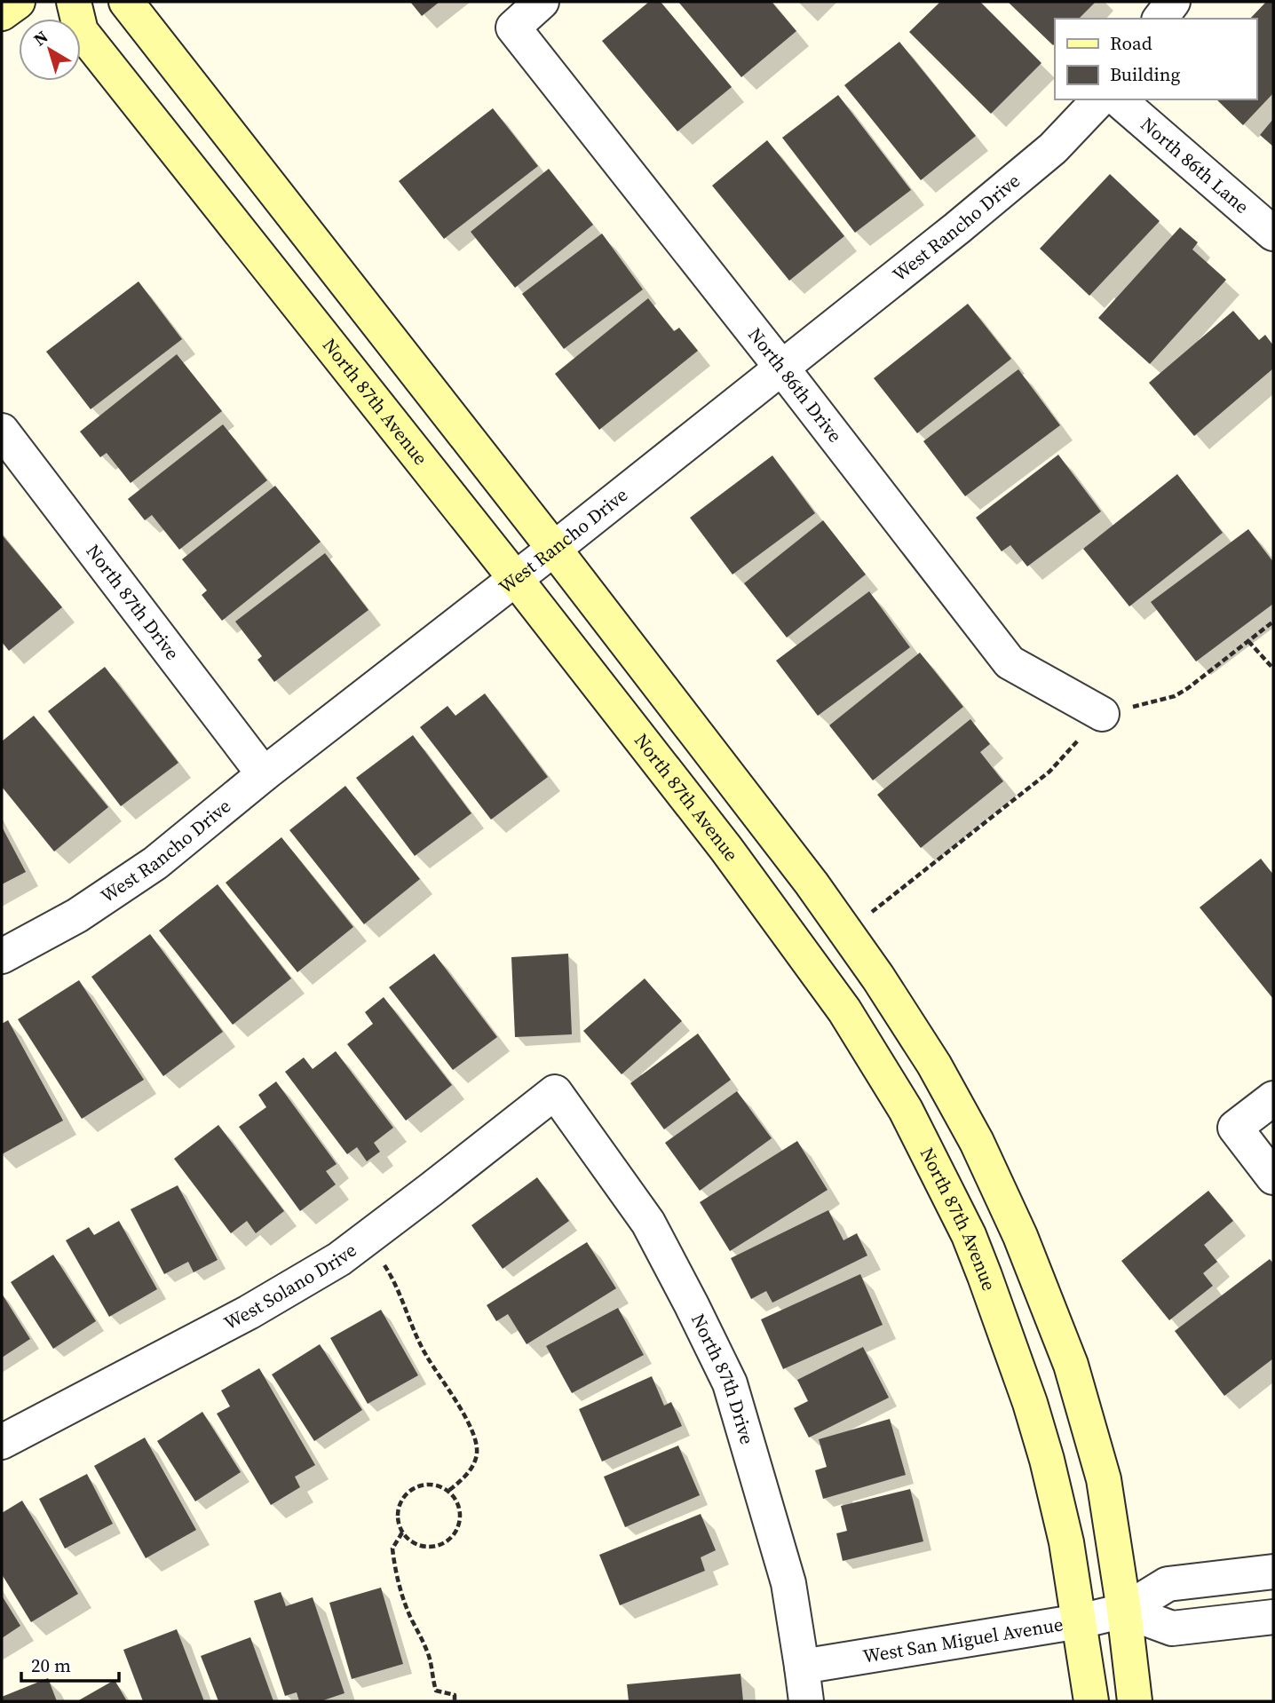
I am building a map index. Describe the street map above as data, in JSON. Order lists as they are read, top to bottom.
{
  "streets": {
    "street": [
      "North 86th Lane",
      "West Rancho Drive",
      "North 86th Drive",
      "North 87th Avenue",
      "North 87th Drive",
      "West Solano Drive",
      "West San Miguel Avenue"
    ]
  },
  "crossings": [
    ["West Rancho Drive", "North 86th Drive"],
    ["West Rancho Drive", "North 87th Avenue"],
    ["West Rancho Drive", "North 87th Drive"],
    ["North 87th Avenue", "West San Miguel Avenue"],
    ["North 87th Drive", "West Solano Drive"],
    ["North 87th Drive", "West San Miguel Avenue"]
  ],
  "legend": ["Road", "Building"],
  "scale_bar": "20 m",
  "north": "top left"
}
